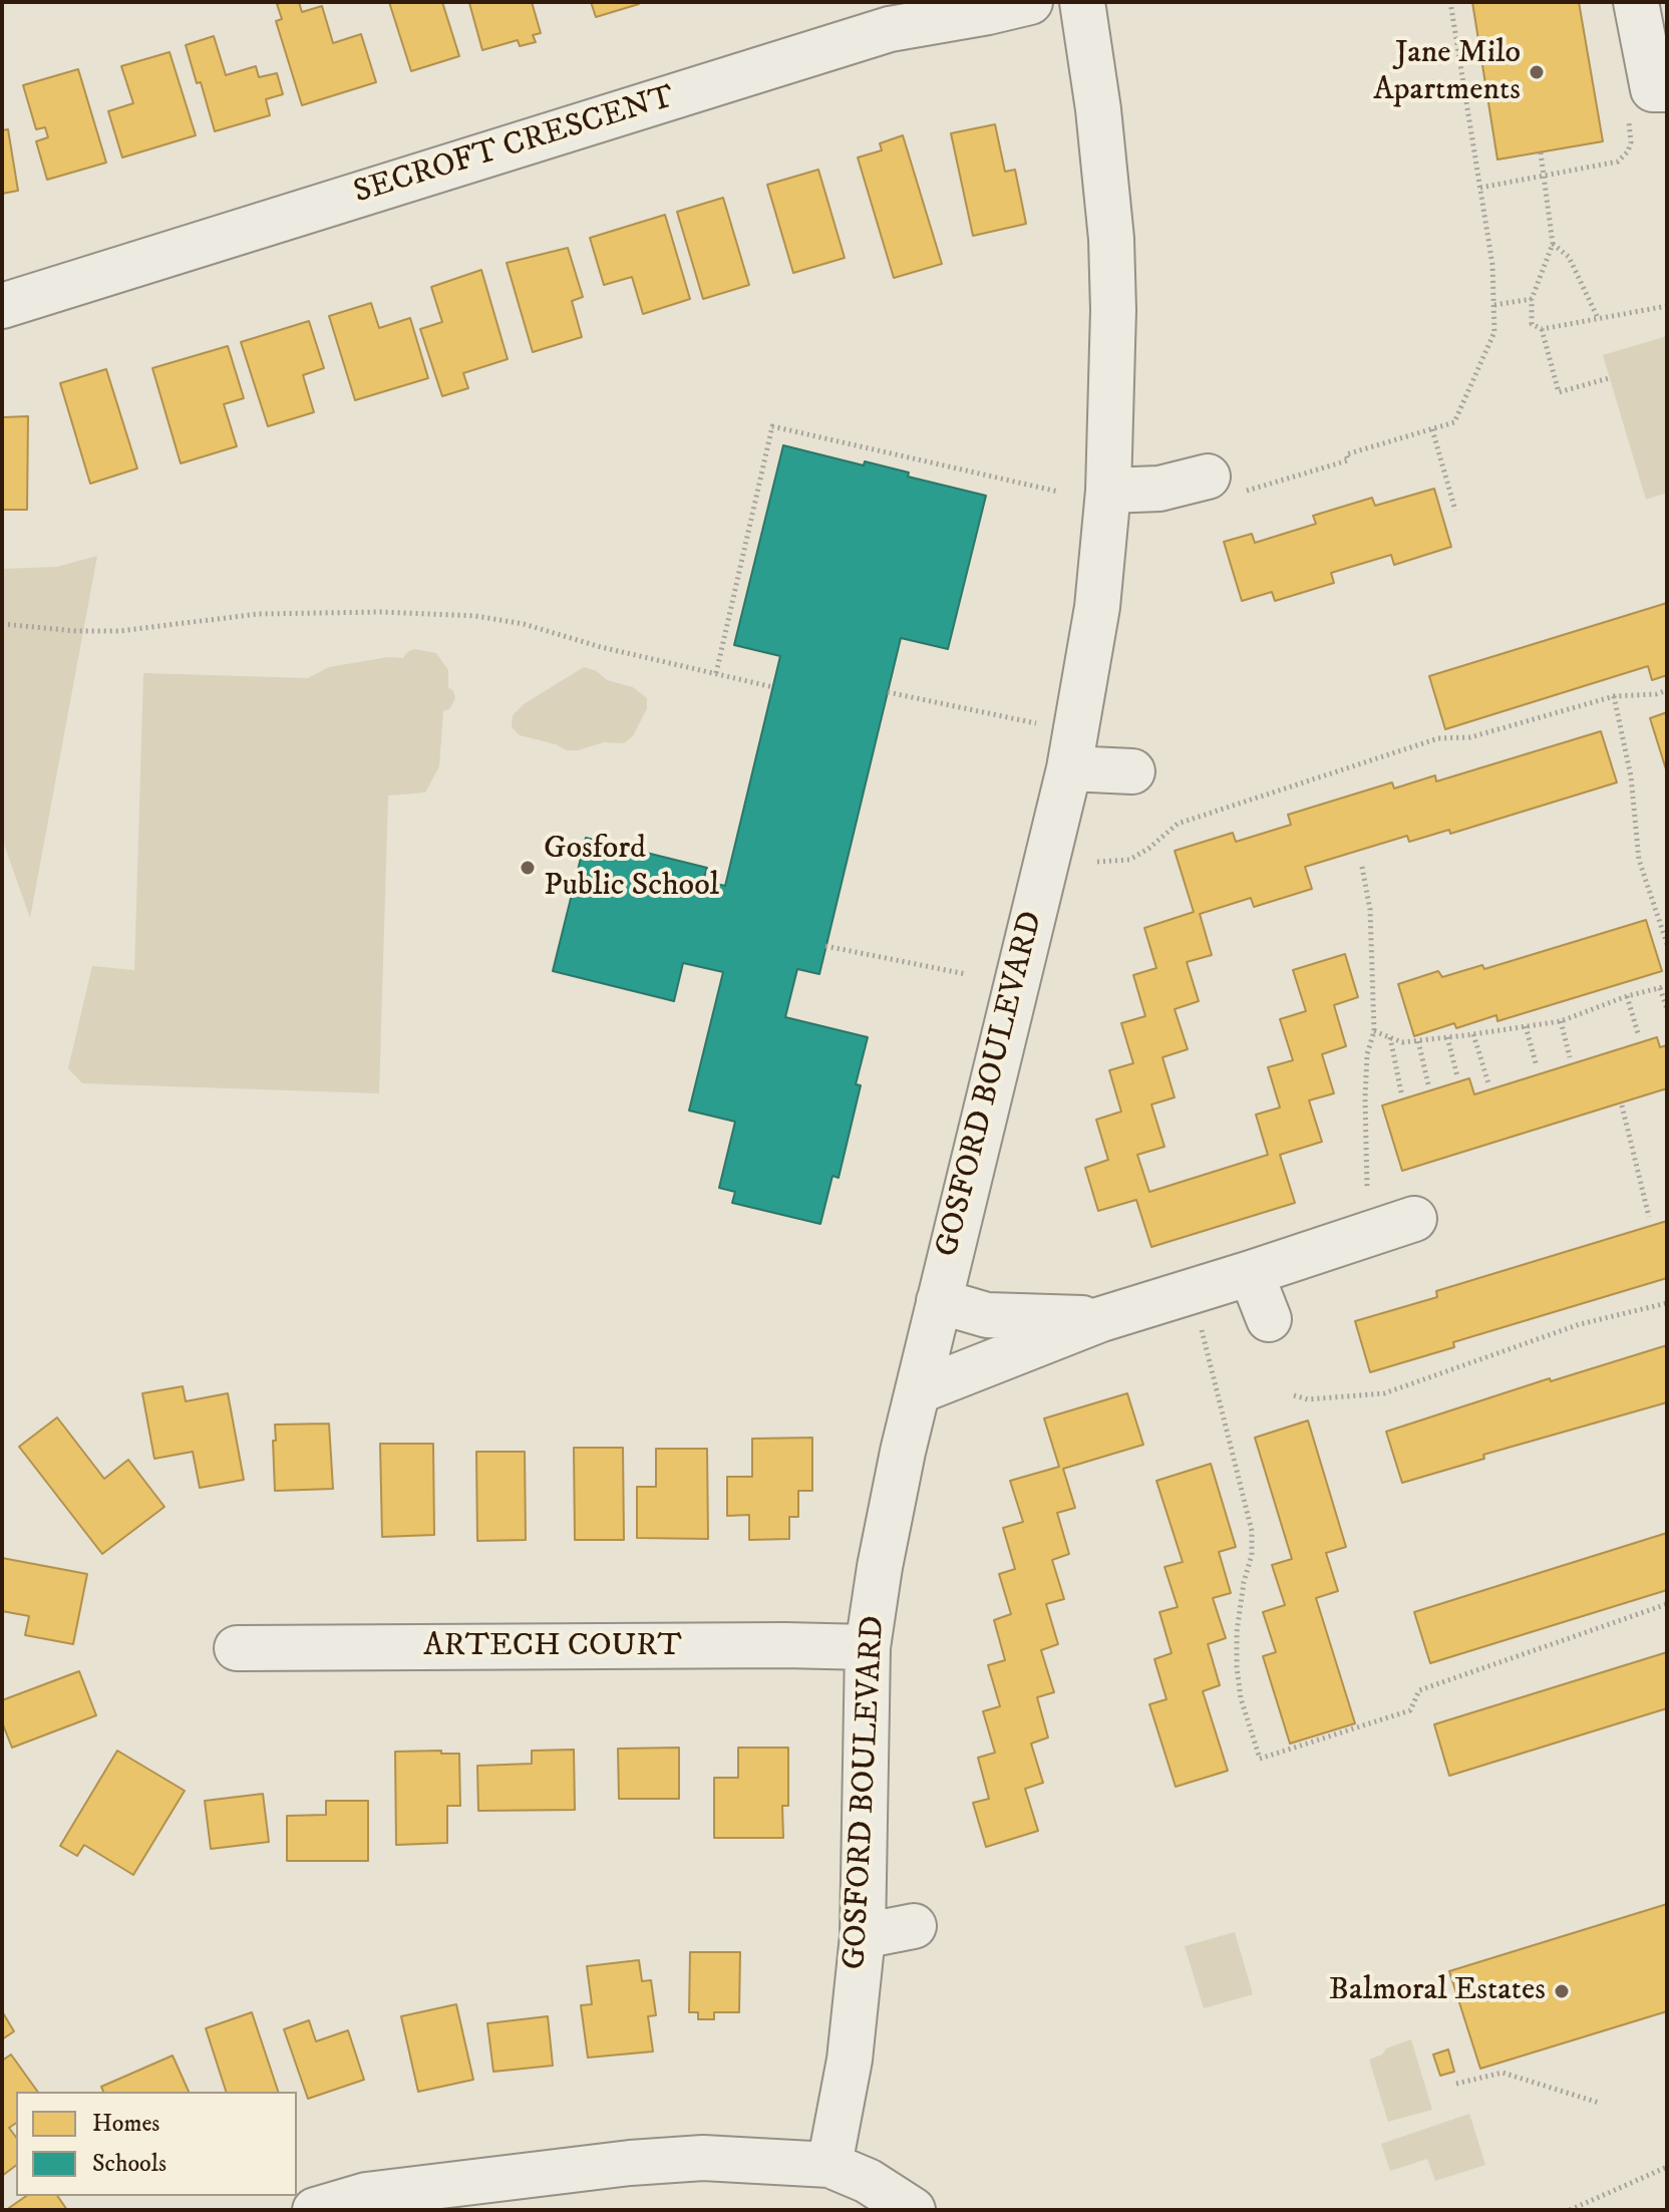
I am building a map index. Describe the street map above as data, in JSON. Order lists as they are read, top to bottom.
{
  "streets": {
    "street": ["SECROFT CRESCENT", "GOSFORD BOULEVARD", "ARTECH COURT"]
  },
  "crossings": [
    ["GOSFORD BOULEVARD", "ARTECH COURT"]
  ],
  "places": ["Jane Milo Apartments", "Gosford Public School", "Balmoral Estates"],
  "legend": ["Homes", "Schools"]
}
